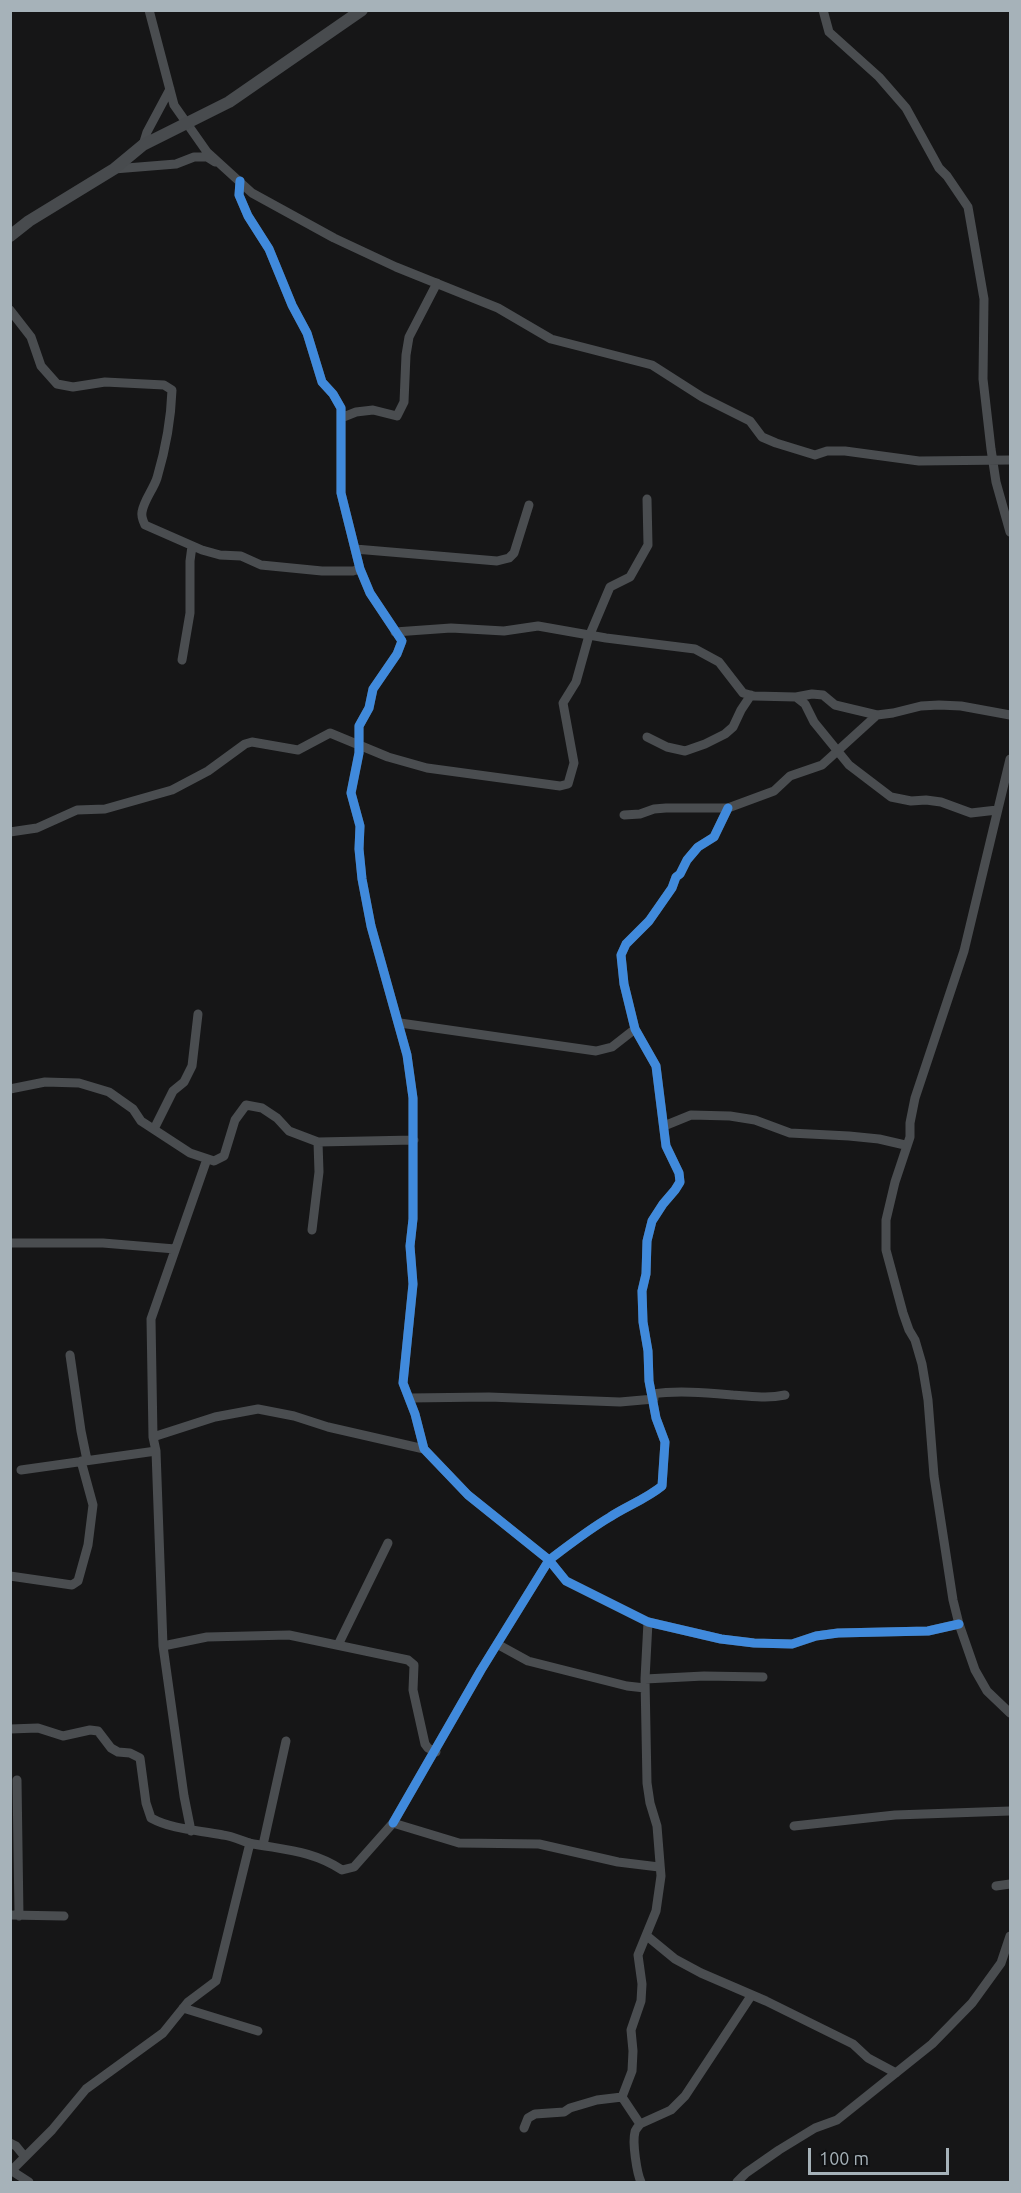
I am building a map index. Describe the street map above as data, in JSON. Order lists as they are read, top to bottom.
{
  "scale_bar": "100 m"
}
